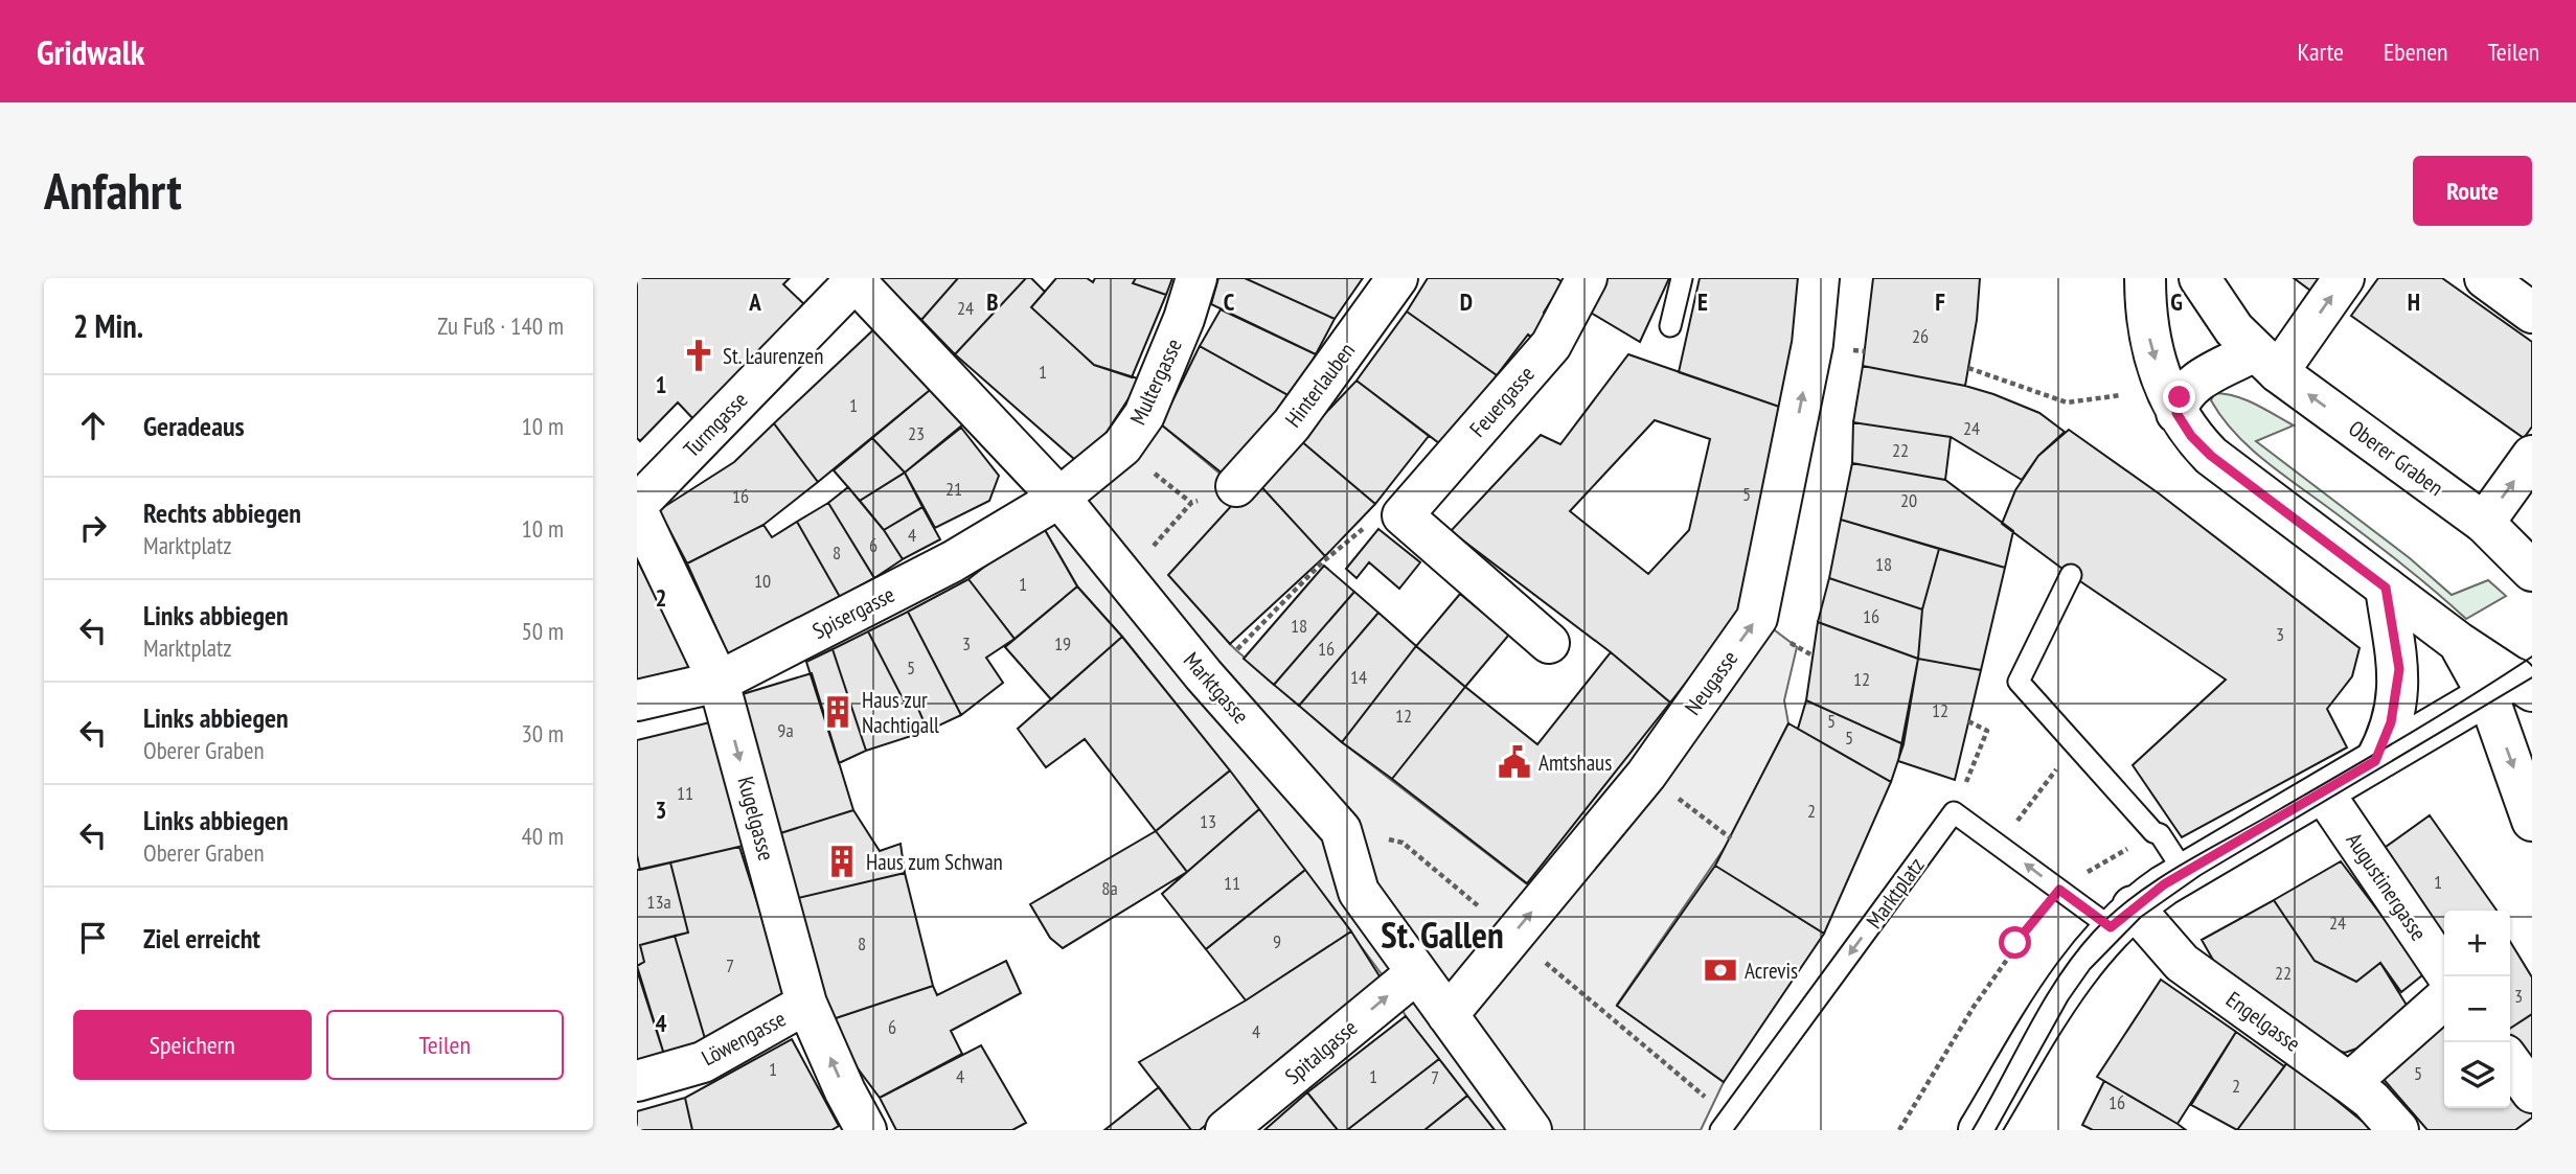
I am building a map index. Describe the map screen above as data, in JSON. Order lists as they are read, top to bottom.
{
  "streets": {
    "street": [
      "Multergasse",
      "Hinterlauben",
      "Feuergasse",
      "Turmgasse",
      "Oberer Graben",
      "Spisergasse",
      "Neugasse",
      "Marktgasse",
      "Kugelgasse",
      "Augustinergasse",
      "Engelgasse",
      "Löwengasse",
      "Spitalgasse"
    ],
    "lane": ["Marktplatz"]
  },
  "crossings": [
    ["Multergasse", "Spisergasse"],
    ["Multergasse", "Marktgasse"],
    ["Turmgasse", "Marktgasse"],
    ["Spisergasse", "Marktgasse"],
    ["Spisergasse", "Kugelgasse"],
    ["Neugasse", "Marktgasse"],
    ["Marktgasse", "Spitalgasse"],
    ["Kugelgasse", "Löwengasse"]
  ],
  "one_way": ["Neugasse", "Marktplatz", "Spitalgasse"],
  "districts": ["St. Gallen"],
  "places": {
    "church": ["St. Laurenzen"],
    "building": ["Haus zur Nachtigall", "Haus zum Schwan"],
    "public building": ["Amtshaus"],
    "bank": ["Acrevis"]
  },
  "house_numbers": [
    "24",
    "26",
    "1",
    "1",
    "24",
    "23",
    "22",
    "21",
    "5",
    "16",
    "20",
    "4",
    "6",
    "8",
    "18",
    "10",
    "1",
    "16",
    "18",
    "3",
    "3",
    "19",
    "16",
    "5",
    "14",
    "12",
    "12",
    "12",
    "5",
    "9a",
    "5",
    "11",
    "2",
    "13",
    "1",
    "11",
    "8a",
    "13a",
    "24",
    "9",
    "8",
    "7",
    "22",
    "3",
    "6",
    "4",
    "1",
    "5",
    "4",
    "1",
    "7",
    "2",
    "16"
  ],
  "page": {
    "header": "Gridwalk",
    "nav": ["Karte", "Ebenen", "Teilen"],
    "buttons": [
      "Route",
      ["Speichern", "Teilen"]
    ],
    "title": "Anfahrt",
    "heading": ["2 Min.", "Zu Fuß · 140 m"],
    "list": [
      ["Geradeaus", "10 m"],
      ["Rechts abbiegen", "Marktplatz", "10 m"],
      ["Links abbiegen", "Marktplatz", "50 m"],
      ["Links abbiegen", "Oberer Graben", "30 m"],
      ["Links abbiegen", "Oberer Graben", "40 m"],
      "Ziel erreicht"
    ],
    "map_buttons": ["+", "−"]
  },
  "grid": {
    "columns": [
      "A",
      "B",
      "C",
      "D",
      "E",
      "F",
      "G",
      "H"
    ],
    "rows": [
      "1",
      "2",
      "3",
      "4"
    ]
  }
}
